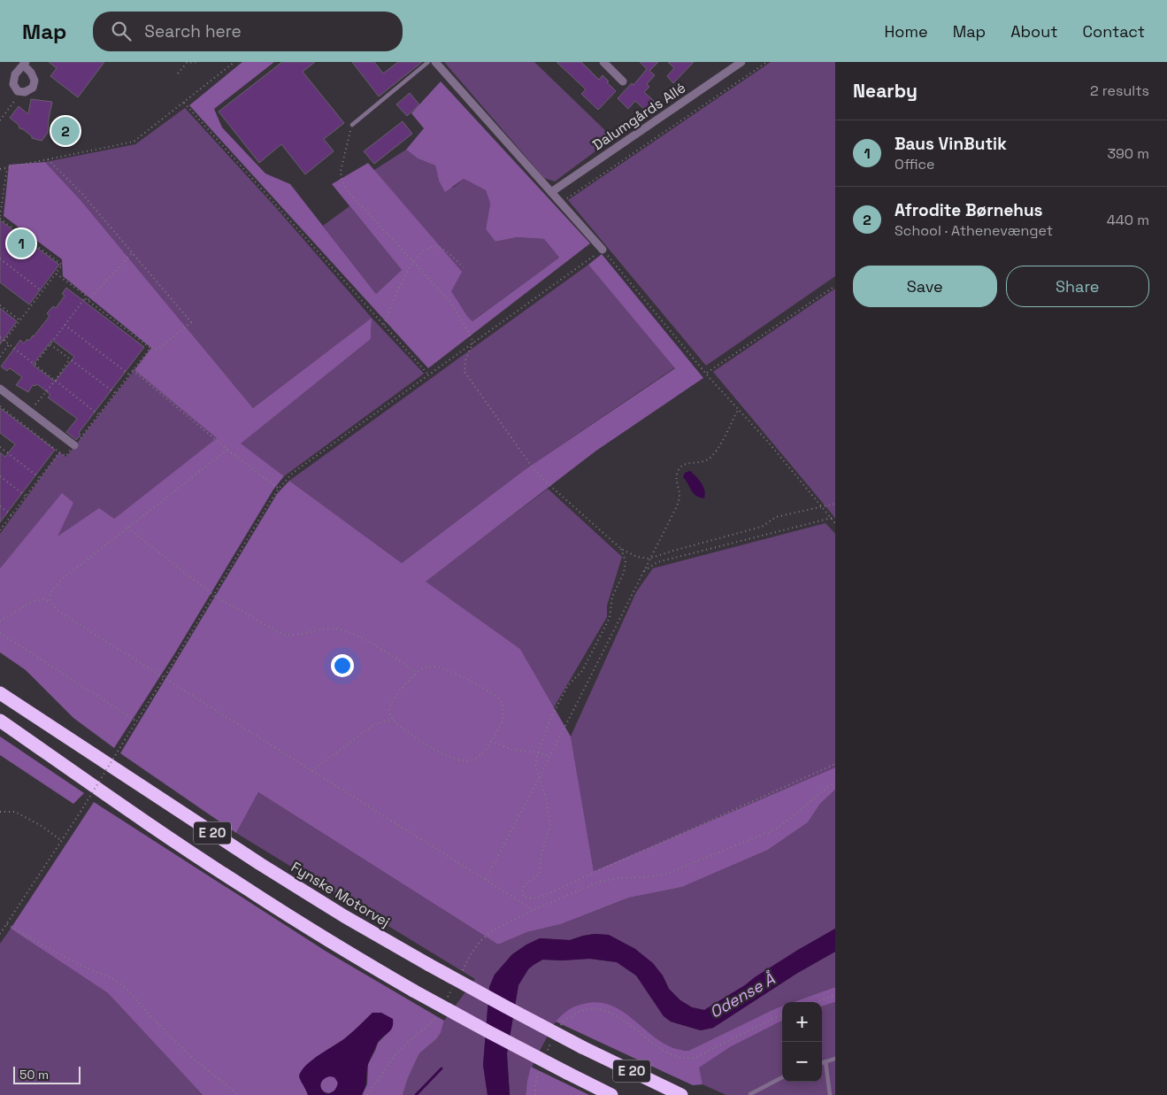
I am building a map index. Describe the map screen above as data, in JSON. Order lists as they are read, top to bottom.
{
  "streets": {
    "highway": ["E 20", "Fynske Motorvej"],
    "street": ["Dalumgårds Allé"]
  },
  "water": ["Odense Å"],
  "scale_bar": "50 m",
  "page": {
    "header": "Map",
    "search": "Search here",
    "nav": [
      "Home",
      "Map",
      "About",
      "Contact"
    ],
    "heading": ["Nearby", "2 results"],
    "pins": ["2", "1"],
    "list": [
      {
        "mark": "1",
        "name": "Baus VinButik",
        "note": "Office",
        "value": "390 m"
      },
      {
        "mark": "2",
        "name": "Afrodite Børnehus",
        "note": "School · Athenevænget",
        "value": "440 m"
      }
    ],
    "buttons": ["Save", "Share"],
    "map_buttons": ["+", "−"],
    "scale": "50 m"
  }
}
